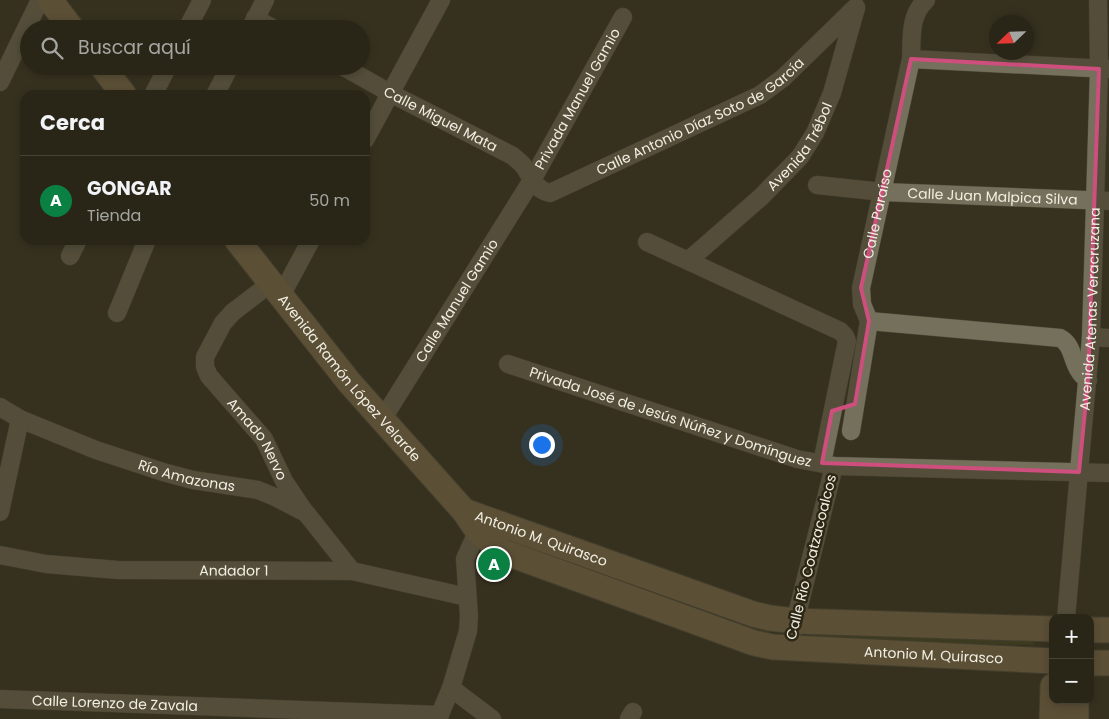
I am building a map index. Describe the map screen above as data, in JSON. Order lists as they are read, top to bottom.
{
  "streets": {
    "main road": ["Avenida Ramón López Velarde", "Antonio M. Quirasco"],
    "street": [
      "Privada Manuel Gamio",
      "Calle Antonio Díaz Soto de García",
      "Calle Miguel Mata",
      "Avenida Trébol",
      "Calle Juan Malpica Silva",
      "Calle Paraíso",
      "Calle Manuel Gamio",
      "Avenida Atenas Veracruzana",
      "Privada José de Jesús Núñez y Domínguez",
      "Amado Nervo",
      "Río Amazonas",
      "Calle Río Coatzacoalcos",
      "Andador 1",
      "Calle Lorenzo de Zavala"
    ]
  },
  "crossings": [
    ["Privada Manuel Gamio", "Calle Antonio Díaz Soto de García"],
    ["Privada Manuel Gamio", "Calle Miguel Mata"],
    ["Privada Manuel Gamio", "Calle Manuel Gamio"],
    ["Calle Antonio Díaz Soto de García", "Calle Miguel Mata"],
    ["Calle Antonio Díaz Soto de García", "Avenida Trébol"],
    ["Calle Antonio Díaz Soto de García", "Calle Manuel Gamio"],
    ["Calle Miguel Mata", "Calle Manuel Gamio"],
    ["Avenida Trébol", "Calle Río Coatzacoalcos"],
    ["Calle Juan Malpica Silva", "Calle Paraíso"],
    ["Calle Juan Malpica Silva", "Avenida Atenas Veracruzana"],
    ["Calle Manuel Gamio", "Avenida Ramón López Velarde"],
    ["Avenida Atenas Veracruzana", "Privada José de Jesús Núñez y Domínguez"],
    ["Avenida Ramón López Velarde", "Amado Nervo"],
    ["Avenida Ramón López Velarde", "Antonio M. Quirasco"],
    ["Privada José de Jesús Núñez y Domínguez", "Calle Río Coatzacoalcos"],
    ["Amado Nervo", "Río Amazonas"],
    ["Río Amazonas", "Andador 1"],
    ["Antonio M. Quirasco", "Calle Río Coatzacoalcos"]
  ],
  "north": "bottom left",
  "page": {
    "search": "Buscar aquí",
    "heading": "Cerca",
    "list": [
      {
        "mark": "A",
        "name": "GONGAR",
        "note": "Tienda",
        "value": "50 m"
      }
    ],
    "pins": "A",
    "map_buttons": ["+", "−"]
  }
}
